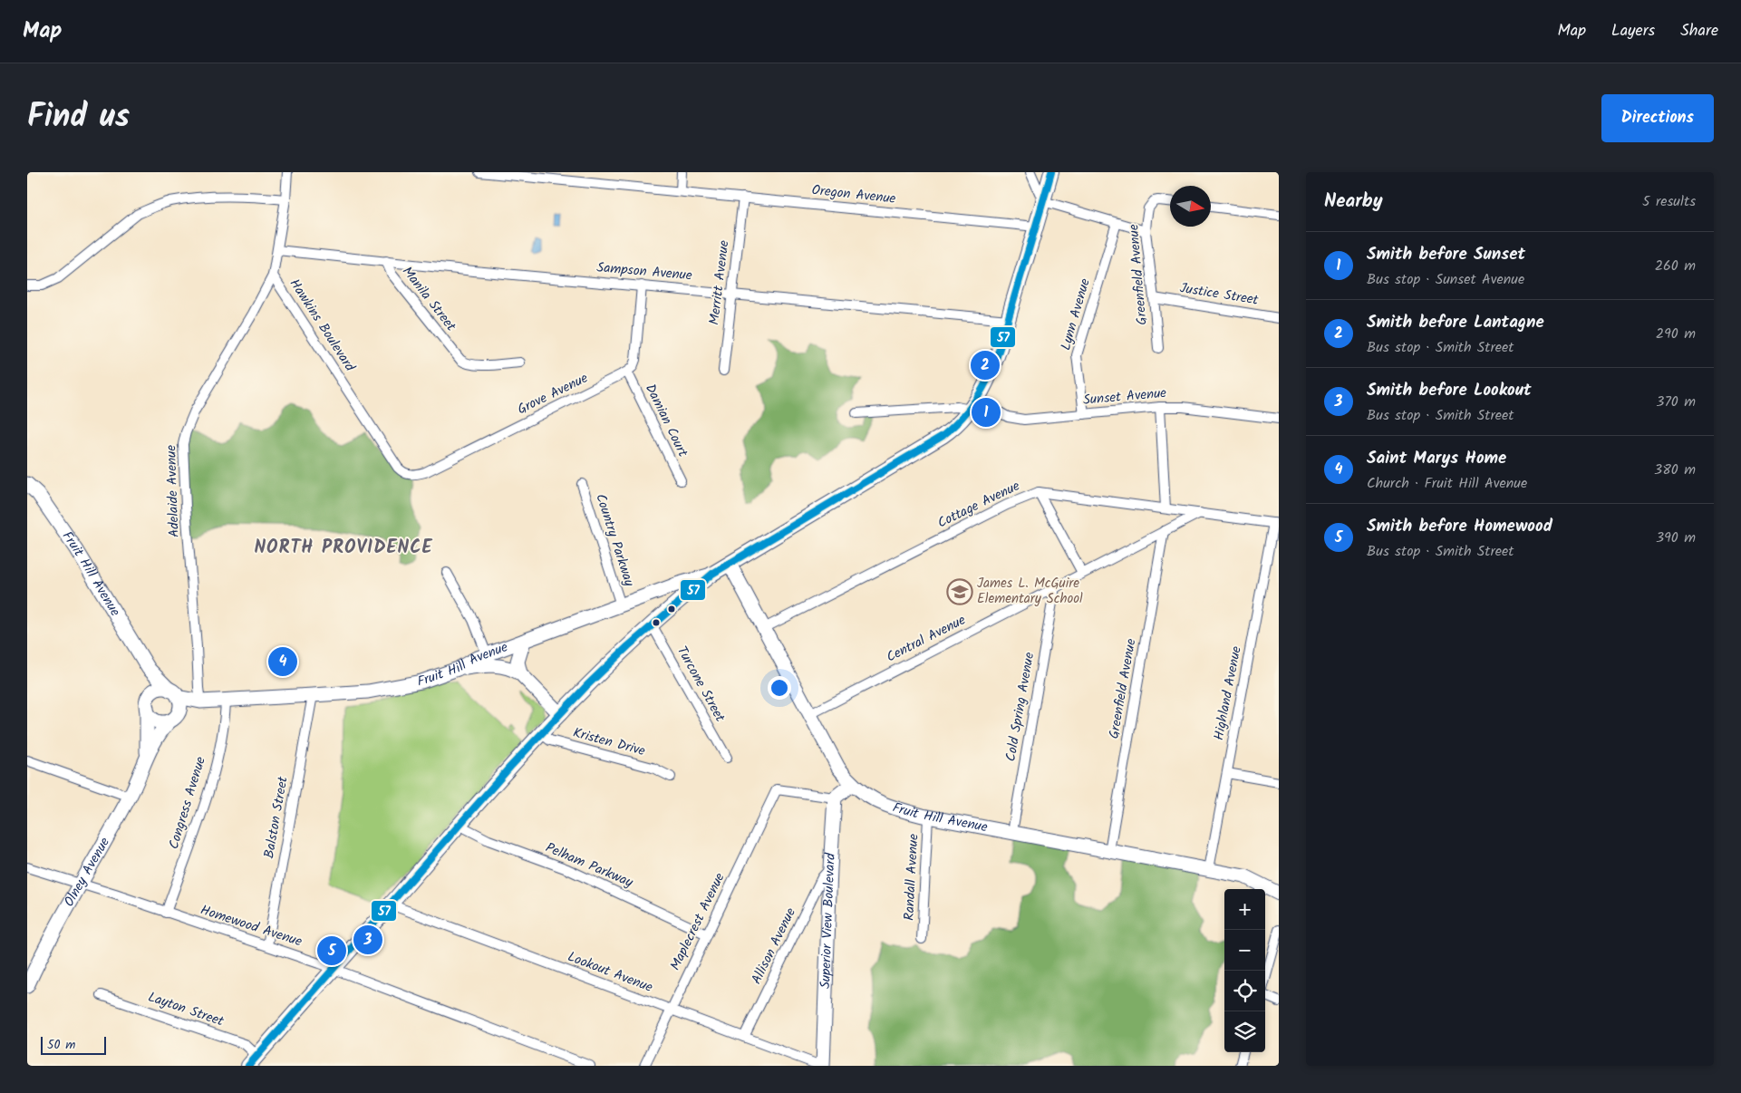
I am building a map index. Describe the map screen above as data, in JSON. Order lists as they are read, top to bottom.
{
  "streets": {
    "street": [
      "Oregon Avenue",
      "Sampson Avenue",
      "Greenfield Avenue",
      "Merritt Avenue",
      "Justice Street",
      "Manila Street",
      "Lynn Avenue",
      "Hawkins Boulevard",
      "Grove Avenue",
      "Sunset Avenue",
      "Damian Court",
      "Adelaide Avenue",
      "Cottage Avenue",
      "Country Parkway",
      "Fruit Hill Avenue",
      "Central Avenue",
      "Turcone Street",
      "Highland Avenue",
      "Cold Spring Avenue",
      "Kristen Drive",
      "Congress Avenue",
      "Balston Street",
      "Pelham Parkway",
      "Olney Avenue",
      "Randall Avenue",
      "Superior View Boulevard",
      "Maplecrest Avenue",
      "Homewood Avenue",
      "Allison Avenue",
      "Lookout Avenue",
      "Layton Street"
    ]
  },
  "crossings": [
    ["Oregon Avenue", "Merritt Avenue"],
    ["Sampson Avenue", "Merritt Avenue"],
    ["Sampson Avenue", "Manila Street"],
    ["Sampson Avenue", "Hawkins Boulevard"],
    ["Greenfield Avenue", "Justice Street"],
    ["Greenfield Avenue", "Fruit Hill Avenue"],
    ["Greenfield Avenue", "Central Avenue"],
    ["Lynn Avenue", "Sunset Avenue"],
    ["Hawkins Boulevard", "Grove Avenue"],
    ["Hawkins Boulevard", "Adelaide Avenue"],
    ["Grove Avenue", "Damian Court"],
    ["Adelaide Avenue", "Fruit Hill Avenue"],
    ["Cottage Avenue", "Fruit Hill Avenue"],
    ["Cottage Avenue", "Central Avenue"],
    ["Cottage Avenue", "Highland Avenue"],
    ["Country Parkway", "Fruit Hill Avenue"],
    ["Fruit Hill Avenue", "Central Avenue"],
    ["Fruit Hill Avenue", "Highland Avenue"],
    ["Fruit Hill Avenue", "Cold Spring Avenue"],
    ["Fruit Hill Avenue", "Congress Avenue"],
    ["Fruit Hill Avenue", "Balston Street"],
    ["Fruit Hill Avenue", "Olney Avenue"],
    ["Fruit Hill Avenue", "Randall Avenue"],
    ["Central Avenue", "Cold Spring Avenue"],
    ["Congress Avenue", "Homewood Avenue"],
    ["Balston Street", "Homewood Avenue"],
    ["Pelham Parkway", "Maplecrest Avenue"],
    ["Olney Avenue", "Homewood Avenue"],
    ["Superior View Boulevard", "Maplecrest Avenue"],
    ["Superior View Boulevard", "Allison Avenue"],
    ["Superior View Boulevard", "Lookout Avenue"],
    ["Maplecrest Avenue", "Lookout Avenue"],
    ["Allison Avenue", "Lookout Avenue"]
  ],
  "districts": ["NORTH PROVIDENCE"],
  "places": {
    "school or university": ["James L. McGuire Elementary School"]
  },
  "lines": ["transit line 57"],
  "scale_bar": "50 m",
  "north": "right",
  "page": {
    "header": "Map",
    "nav": ["Map", "Layers", "Share"],
    "title": "Find us",
    "buttons": "Directions",
    "heading": ["Nearby", "5 results"],
    "list": [
      {
        "mark": "1",
        "name": "Smith before Sunset",
        "note": "Bus stop · Sunset Avenue",
        "value": "260 m"
      },
      {
        "mark": "2",
        "name": "Smith before Lantagne",
        "note": "Bus stop · Smith Street",
        "value": "290 m"
      },
      {
        "mark": "3",
        "name": "Smith before Lookout",
        "note": "Bus stop · Smith Street",
        "value": "370 m"
      },
      {
        "mark": "4",
        "name": "Saint Marys Home",
        "note": "Church · Fruit Hill Avenue",
        "value": "380 m"
      },
      {
        "mark": "5",
        "name": "Smith before Homewood",
        "note": "Bus stop · Smith Street",
        "value": "390 m"
      }
    ],
    "pins": [
      "2",
      "1",
      "4",
      "3",
      "5"
    ],
    "map_buttons": ["+", "−"],
    "scale": "50 m"
  }
}
